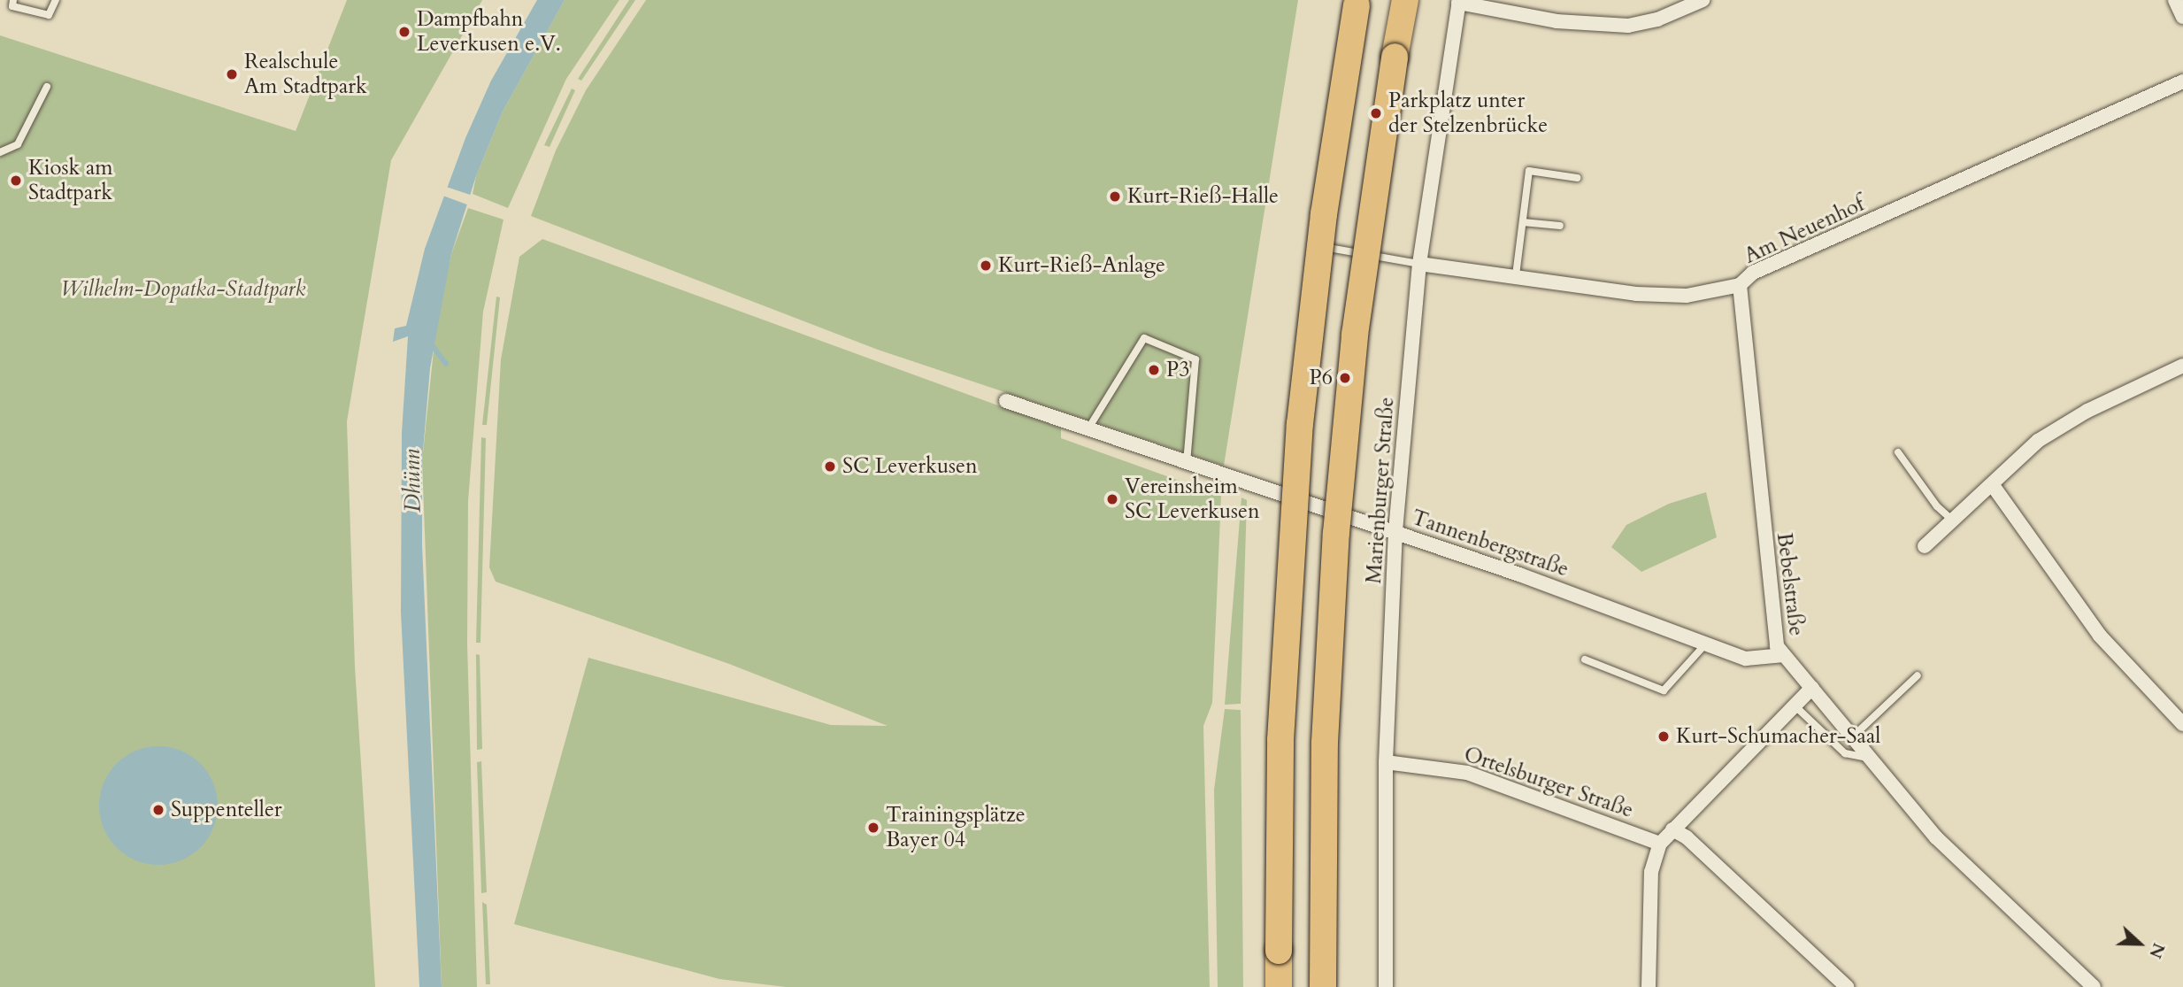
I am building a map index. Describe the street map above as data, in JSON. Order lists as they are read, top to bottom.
{
  "streets": {
    "street": [
      "Am Neuenhof",
      "Marienburger Straße",
      "Tannenbergstraße",
      "Bebelstraße",
      "Ortelsburger Straße"
    ]
  },
  "crossings": [
    ["Am Neuenhof", "Marienburger Straße"],
    ["Am Neuenhof", "Bebelstraße"],
    ["Marienburger Straße", "Tannenbergstraße"],
    ["Marienburger Straße", "Ortelsburger Straße"],
    ["Tannenbergstraße", "Bebelstraße"]
  ],
  "water": ["Dhünn"],
  "parks": ["Wilhelm-Dopatka-Stadtpark"],
  "places": [
    "Dampfbahn Leverkusen e.V.",
    "Realschule Am Stadtpark",
    "Parkplatz unter der Stelzenbrücke",
    "Kiosk am Stadtpark",
    "Kurt-Rieß-Halle",
    "Kurt-Rieß-Anlage",
    "P3",
    "P6",
    "SC Leverkusen",
    "Vereinsheim SC Leverkusen",
    "Kurt-Schumacher-Saal",
    "Suppenteller",
    "Trainingsplätze Bayer 04"
  ],
  "north": "right"
}
